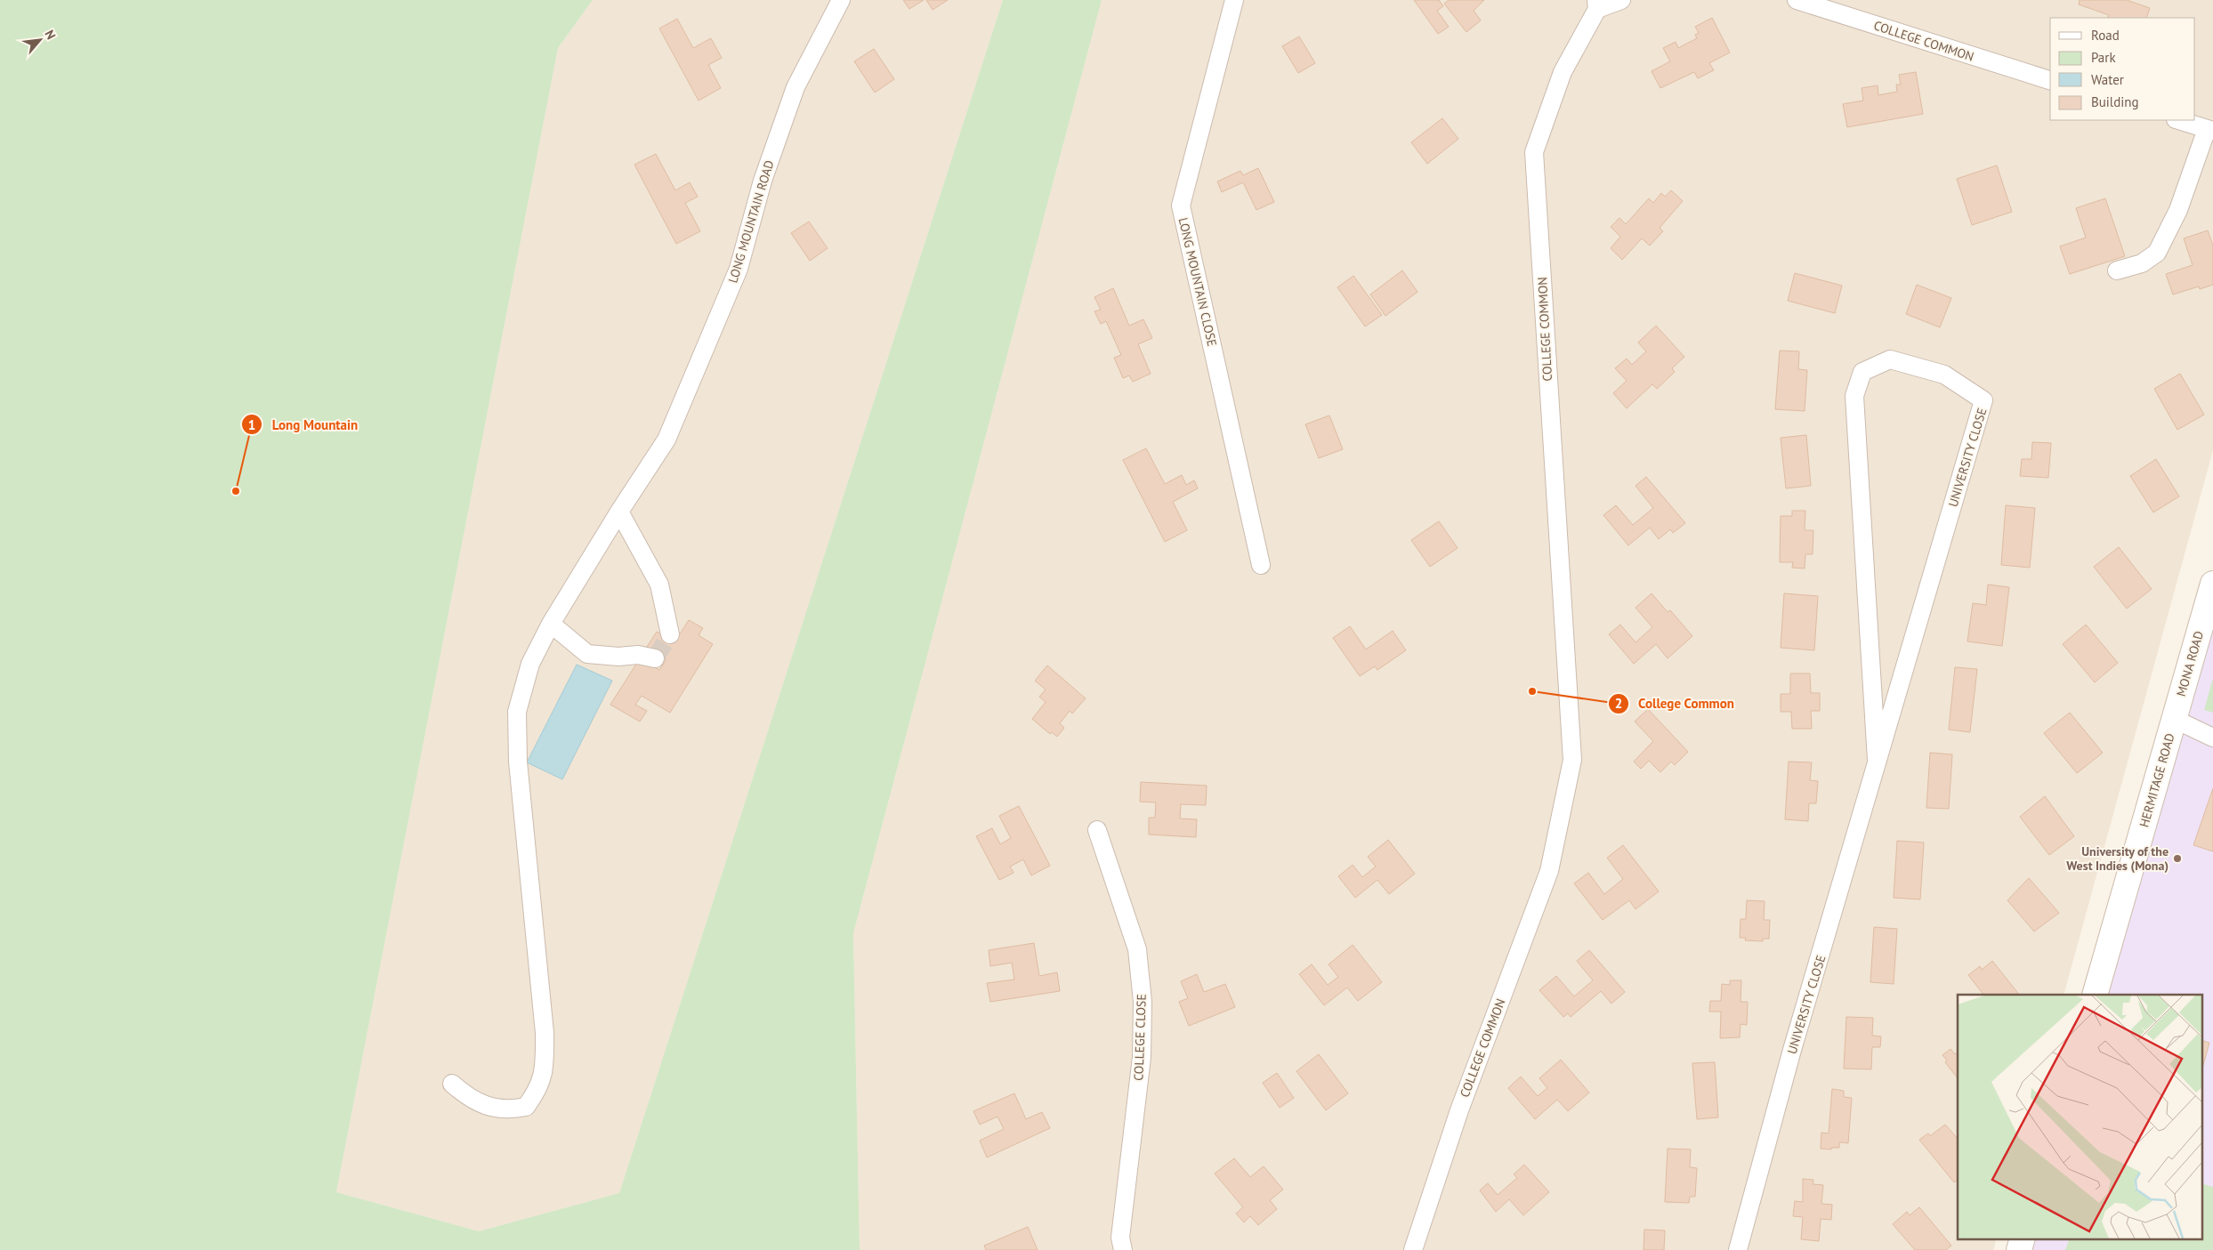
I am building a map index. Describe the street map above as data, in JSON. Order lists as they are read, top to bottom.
{
  "streets": {
    "street": [
      "COLLEGE COMMON",
      "LONG MOUNTAIN ROAD",
      "LONG MOUNTAIN CLOSE",
      "UNIVERSITY CLOSE",
      "MONA ROAD",
      "HERMITAGE ROAD",
      "COLLEGE CLOSE"
    ]
  },
  "crossings": [
    ["MONA ROAD", "HERMITAGE ROAD"]
  ],
  "places": ["Long Mountain", "College Common", "University of the West Indies (Mona)"],
  "legend": [
    "Road",
    "Park",
    "Water",
    "Building"
  ],
  "north": "top right"
}
